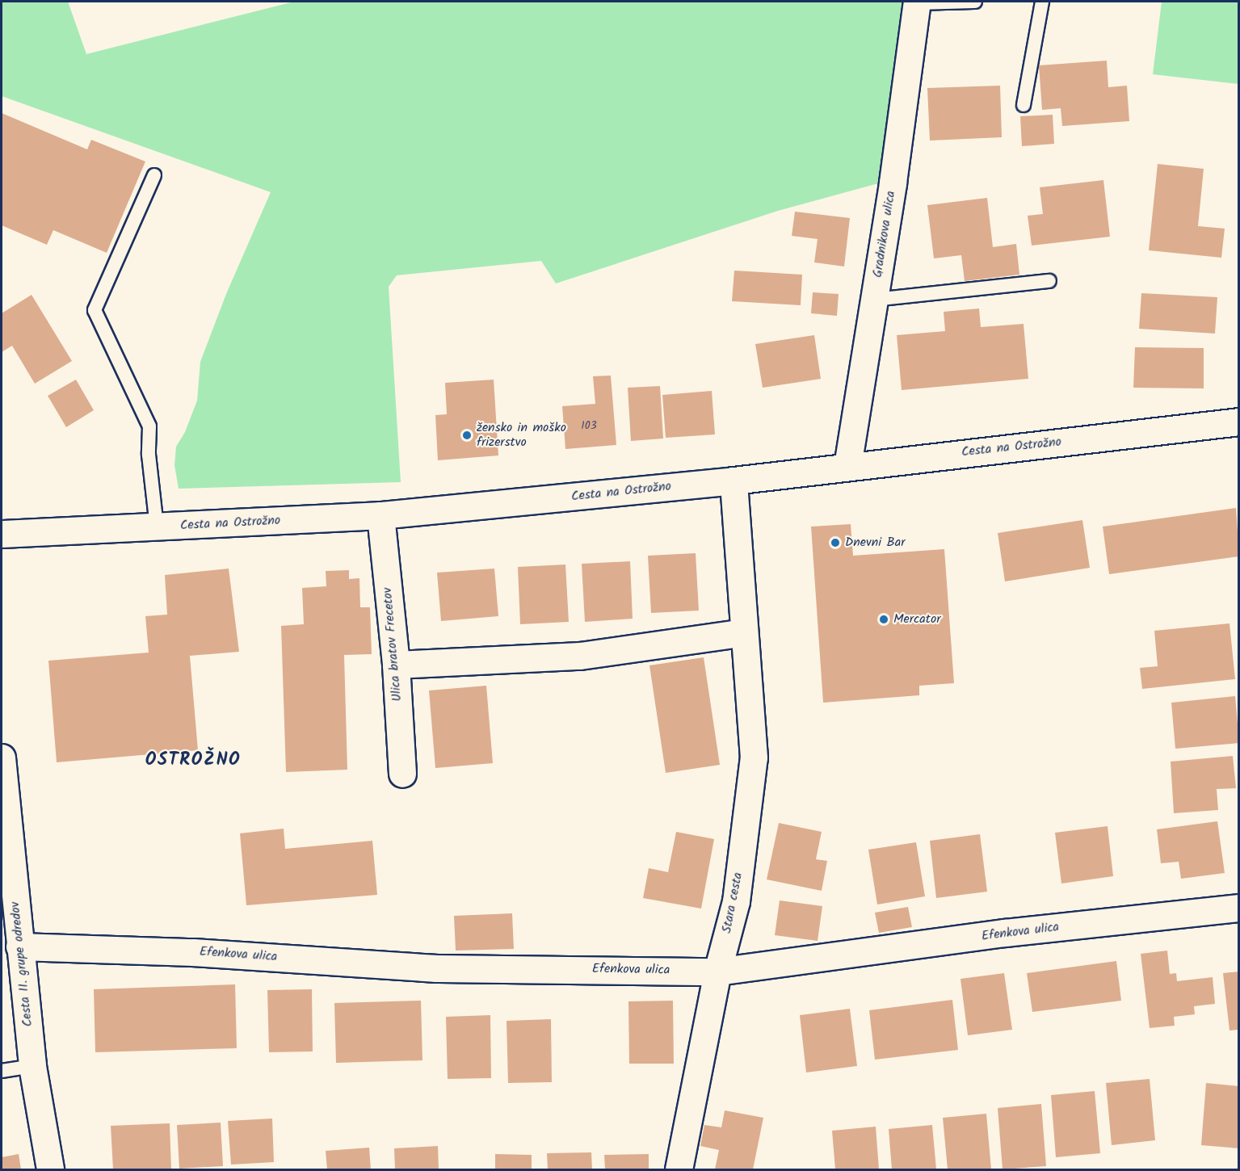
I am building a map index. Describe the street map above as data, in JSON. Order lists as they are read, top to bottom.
{
  "streets": {
    "street": [
      "Gradnikova ulica",
      "Cesta na Ostrožno",
      "Ulica bratov Frecetov",
      "Stara cesta",
      "Efenkova ulica",
      "Cesta II. grupe odredov"
    ]
  },
  "crossings": [
    ["Gradnikova ulica", "Cesta na Ostrožno"],
    ["Cesta na Ostrožno", "Ulica bratov Frecetov"],
    ["Cesta na Ostrožno", "Stara cesta"],
    ["Stara cesta", "Efenkova ulica"],
    ["Efenkova ulica", "Cesta II. grupe odredov"]
  ],
  "districts": ["OSTROŽNO"],
  "places": ["žensko in moško frizerstvo", "Dnevni Bar", "Mercator"],
  "house_numbers": ["103"]
}
